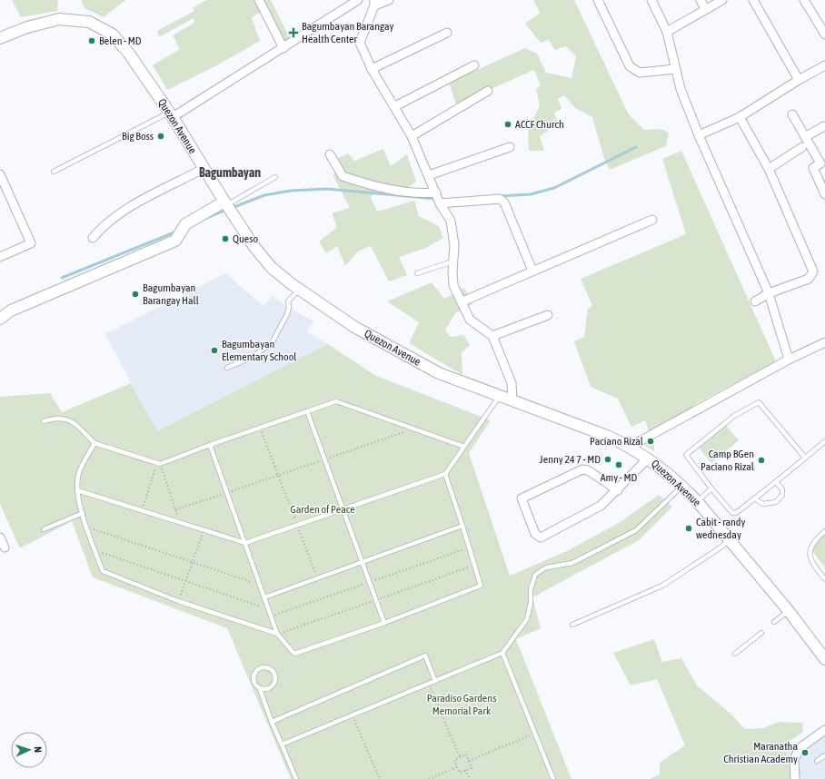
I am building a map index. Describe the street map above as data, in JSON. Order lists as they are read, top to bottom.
{
  "streets": {
    "main road": ["Quezon Avenue"]
  },
  "districts": ["Bagumbayan"],
  "parks": ["Garden of Peace", "Paradiso Gardens Memorial Park"],
  "places": {
    "health": ["Bagumbayan Barangay Health Center"],
    "other": [
      "Belen - MD",
      "ACCF Church",
      "Big Boss",
      "Queso",
      "Bagumbayan Barangay Hall",
      "Bagumbayan Elementary School",
      "Paciano Rizal",
      "Jenny 24 7 - MD",
      "Camp BGen Paciano Rizal",
      "Amy - MD",
      "Cabit - randy wednesday",
      "Maranatha Christian Academy"
    ]
  },
  "north": "right"
}
